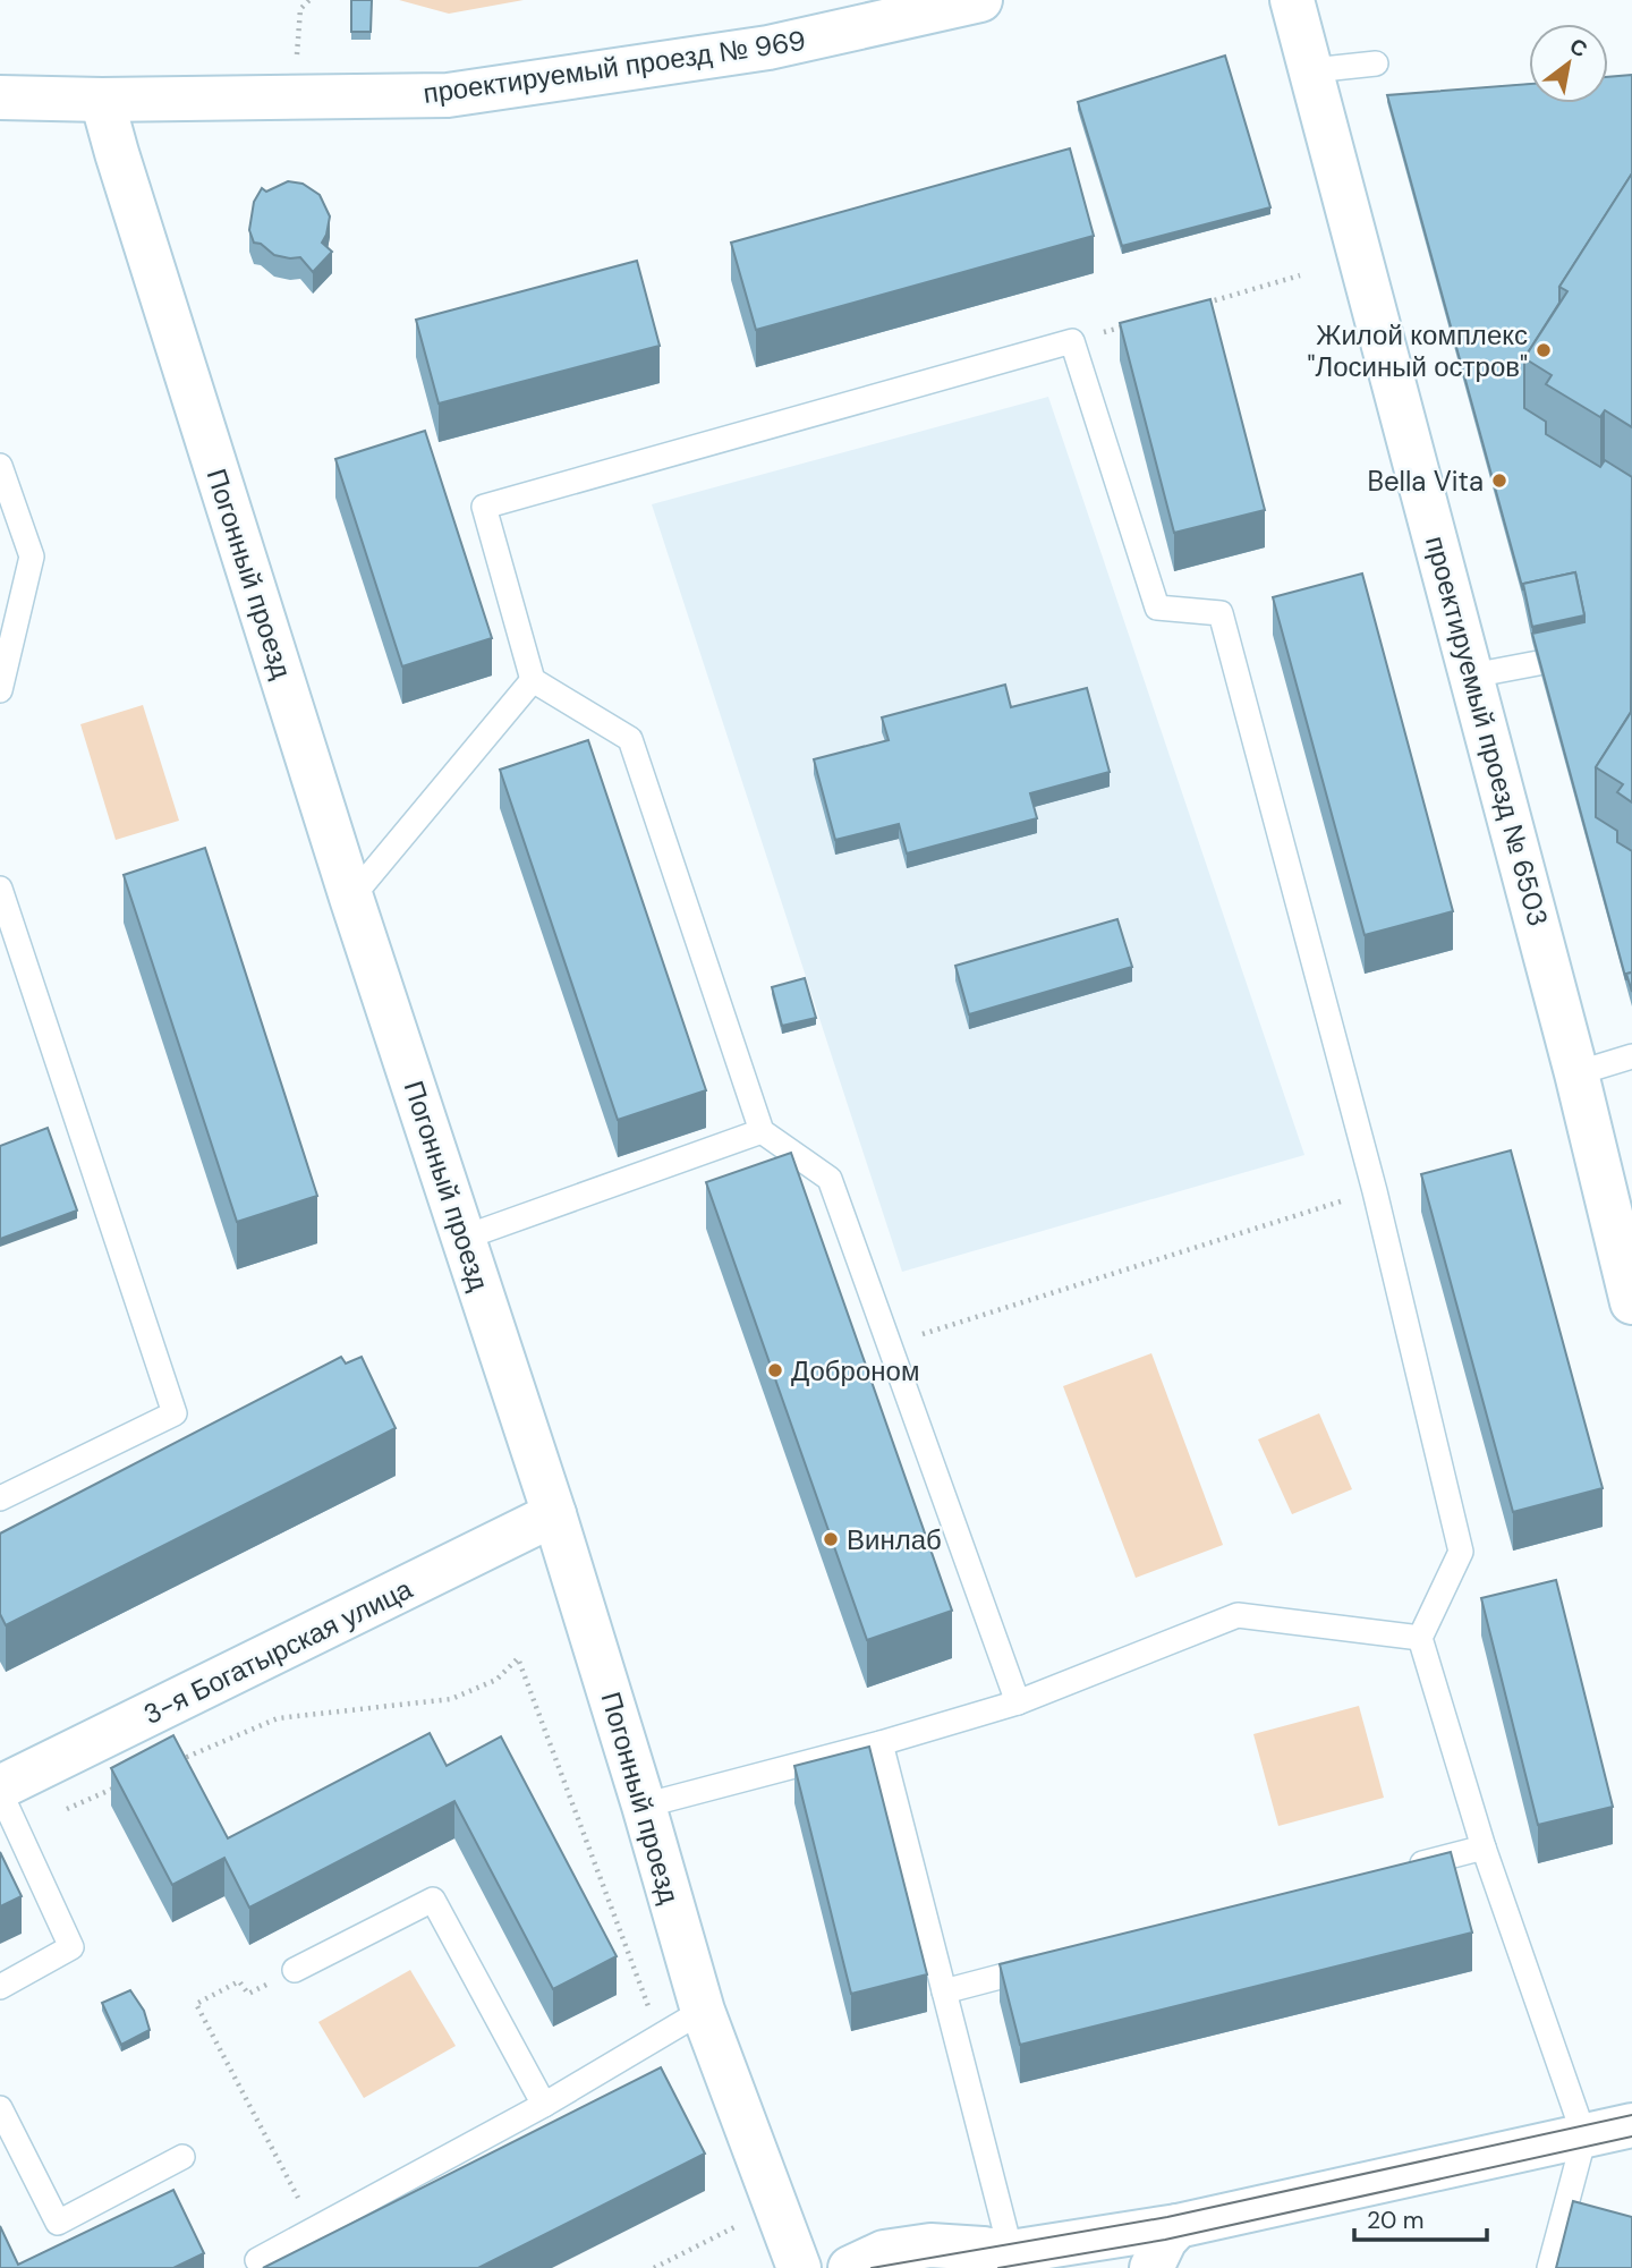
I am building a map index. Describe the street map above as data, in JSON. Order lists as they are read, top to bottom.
{
  "streets": {
    "street": [
      "проектируемый проезд № 969",
      "Погонный проезд",
      "проектируемый проезд № 6503",
      "3-я Богатырская улица"
    ]
  },
  "crossings": [
    ["проектируемый проезд № 969", "Погонный проезд"],
    ["Погонный проезд", "3-я Богатырская улица"]
  ],
  "places": [
    "Жилой комплекс \"Лосиный остров\"",
    "Bella Vita",
    "Доброном",
    "Винлаб"
  ],
  "scale_bar": "20 m",
  "north": "top right"
}
